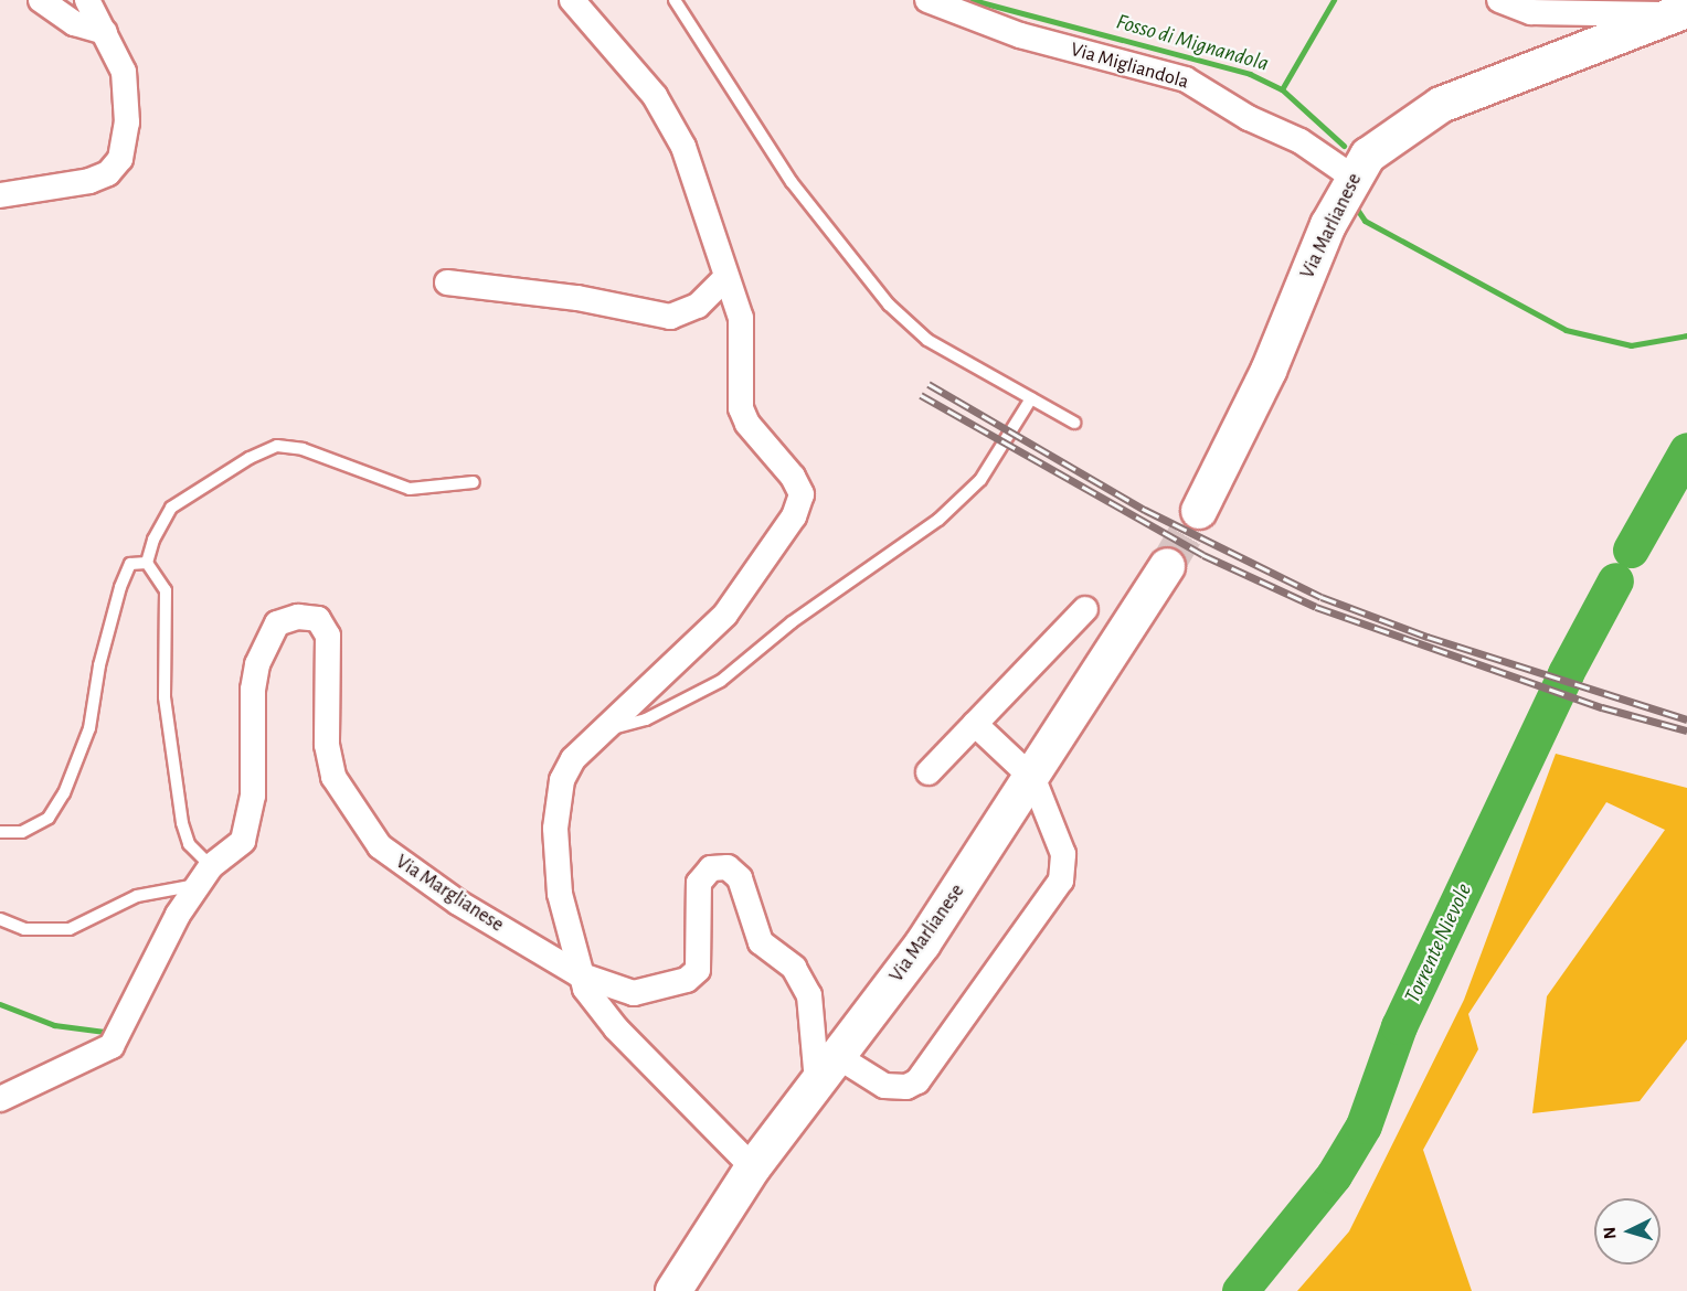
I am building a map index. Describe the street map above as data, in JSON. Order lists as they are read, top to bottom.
{
  "streets": {
    "street": ["Via Migliandola", "Via Marlianese", "Via Marglianese"]
  },
  "crossings": [
    ["Via Migliandola", "Via Marlianese"],
    ["Via Marlianese", "Via Marglianese"]
  ],
  "water": ["Fosso di Mignandola", "Torrente Nievole"],
  "north": "left"
}
